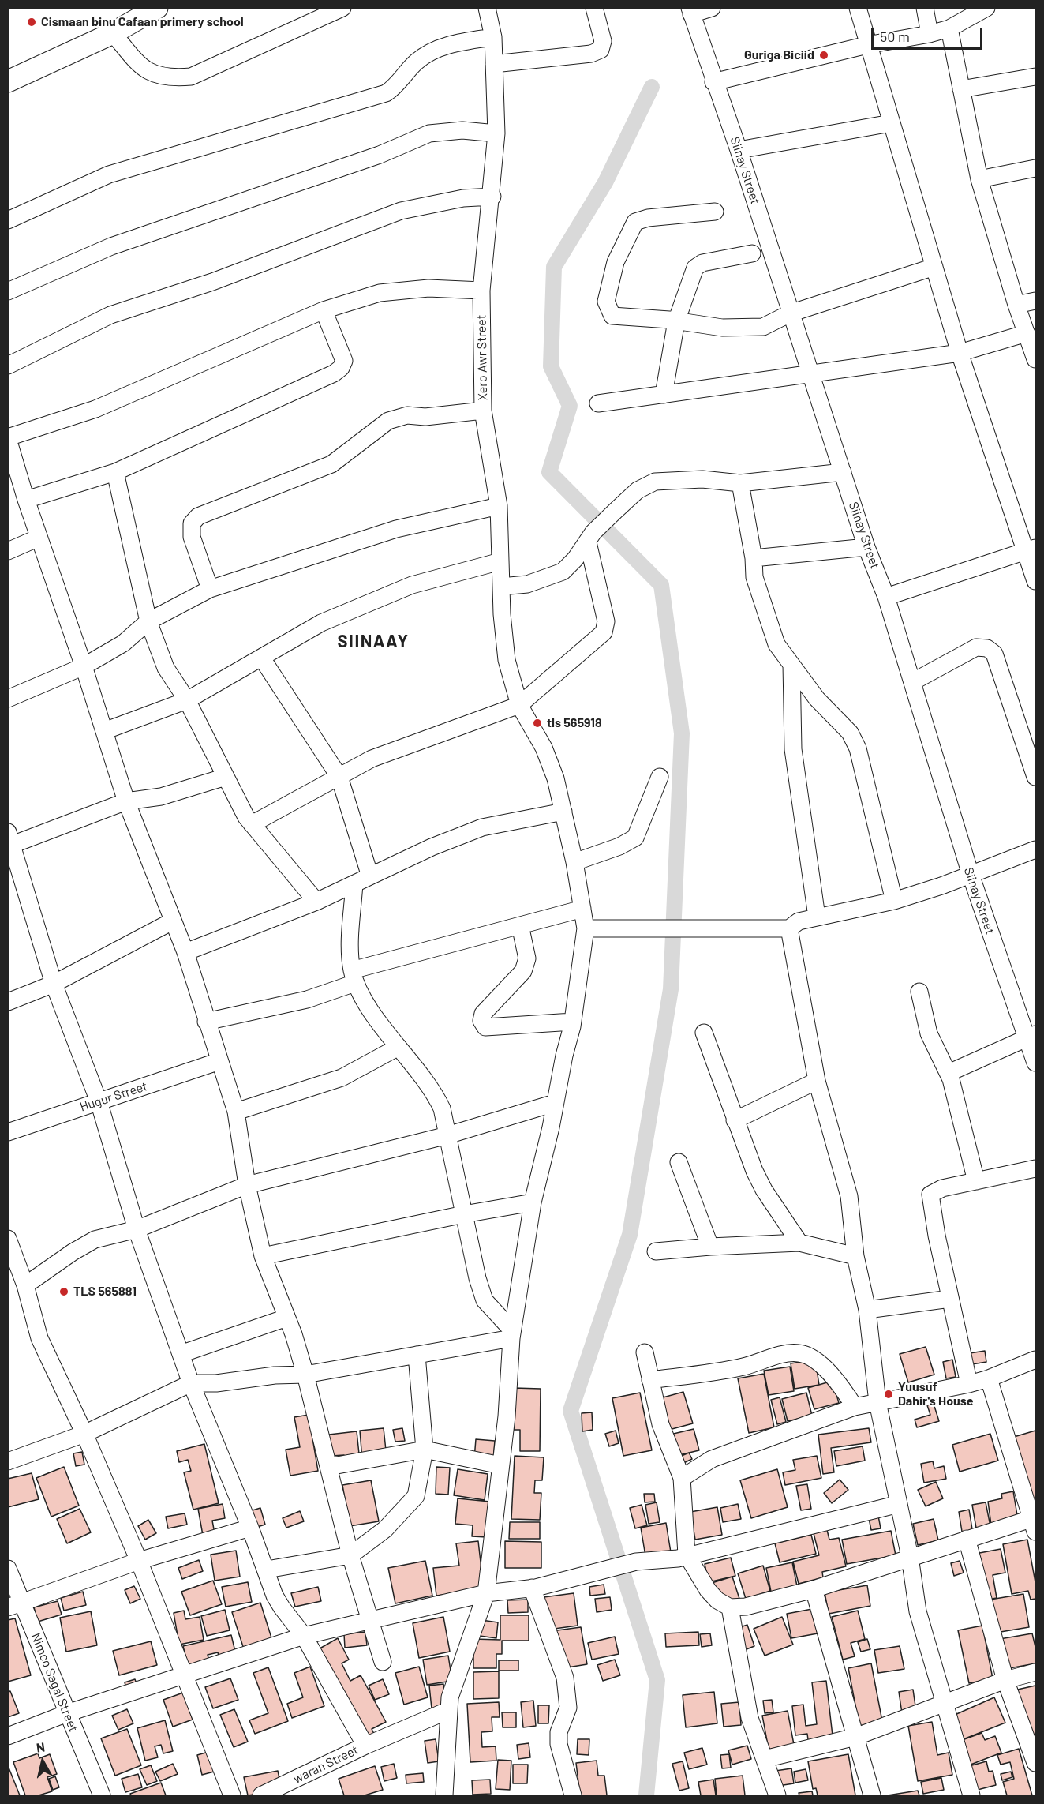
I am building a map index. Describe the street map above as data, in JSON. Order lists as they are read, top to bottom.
{
  "streets": {
    "street": [
      "Siinay Street",
      "Xero Awr Street",
      "Hugur Street",
      "Nimco Sagal Street",
      "waran Street"
    ]
  },
  "crossings": [
    ["Xero Awr Street", "waran Street"]
  ],
  "districts": ["SIINAAY"],
  "places": [
    "Cismaan binu Cafaan primery school",
    "Guriga Biciid",
    "tls 565918",
    "TLS 565881",
    "Yuusuf Dahir's House"
  ],
  "scale_bar": "50 m",
  "north": "top"
}
